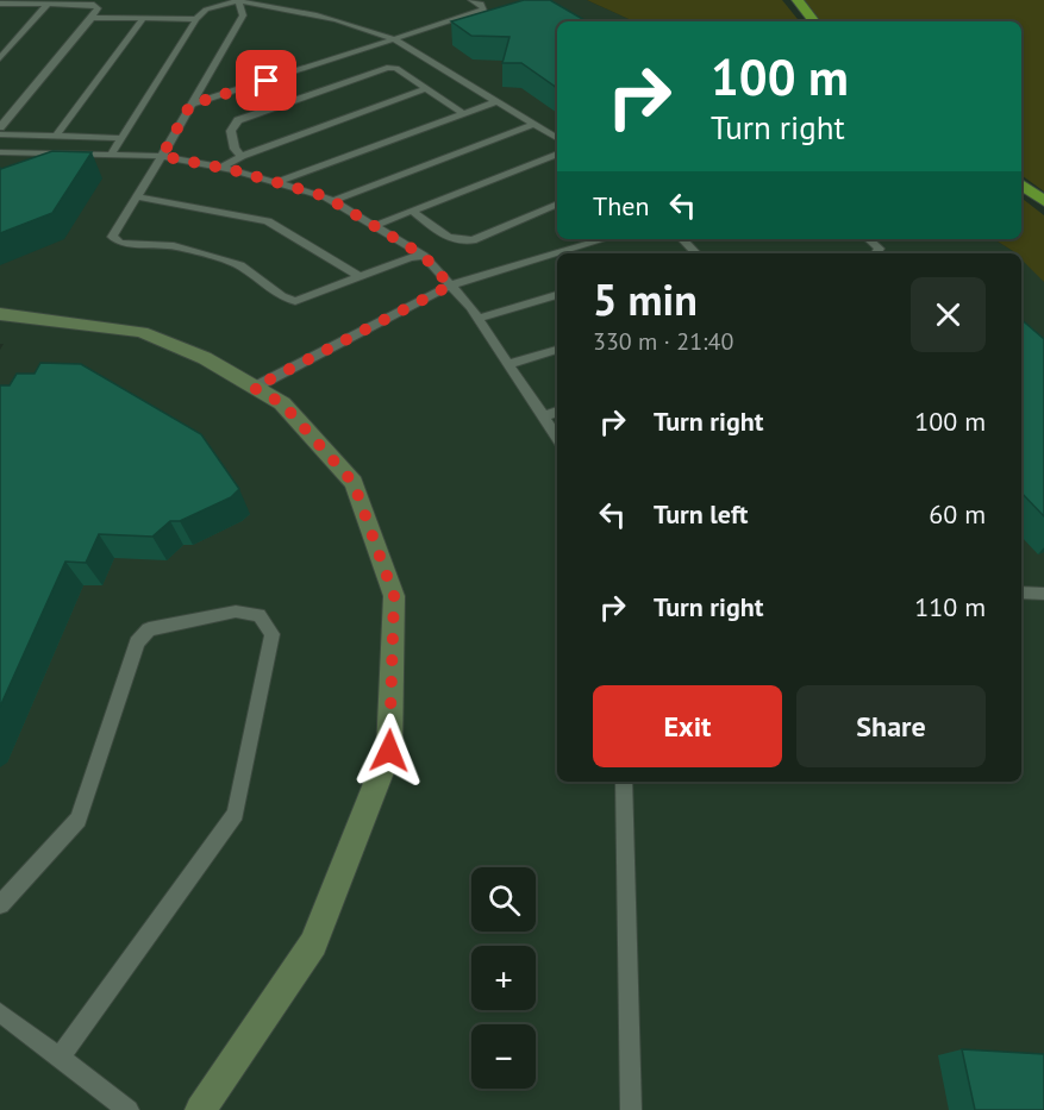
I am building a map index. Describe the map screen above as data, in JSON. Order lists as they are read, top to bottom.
{
  "page": {
    "turn": ["100 m", "Turn right"],
    "then": "Then",
    "heading": ["5 min", "330 m · 21:40"],
    "list": [
      {
        "name": "Turn right",
        "value": "100 m"
      },
      {
        "name": "Turn left",
        "value": "60 m"
      },
      {
        "name": "Turn right",
        "value": "110 m"
      }
    ],
    "buttons": ["Exit", "Share"],
    "map_buttons": ["+", "−"]
  }
}
